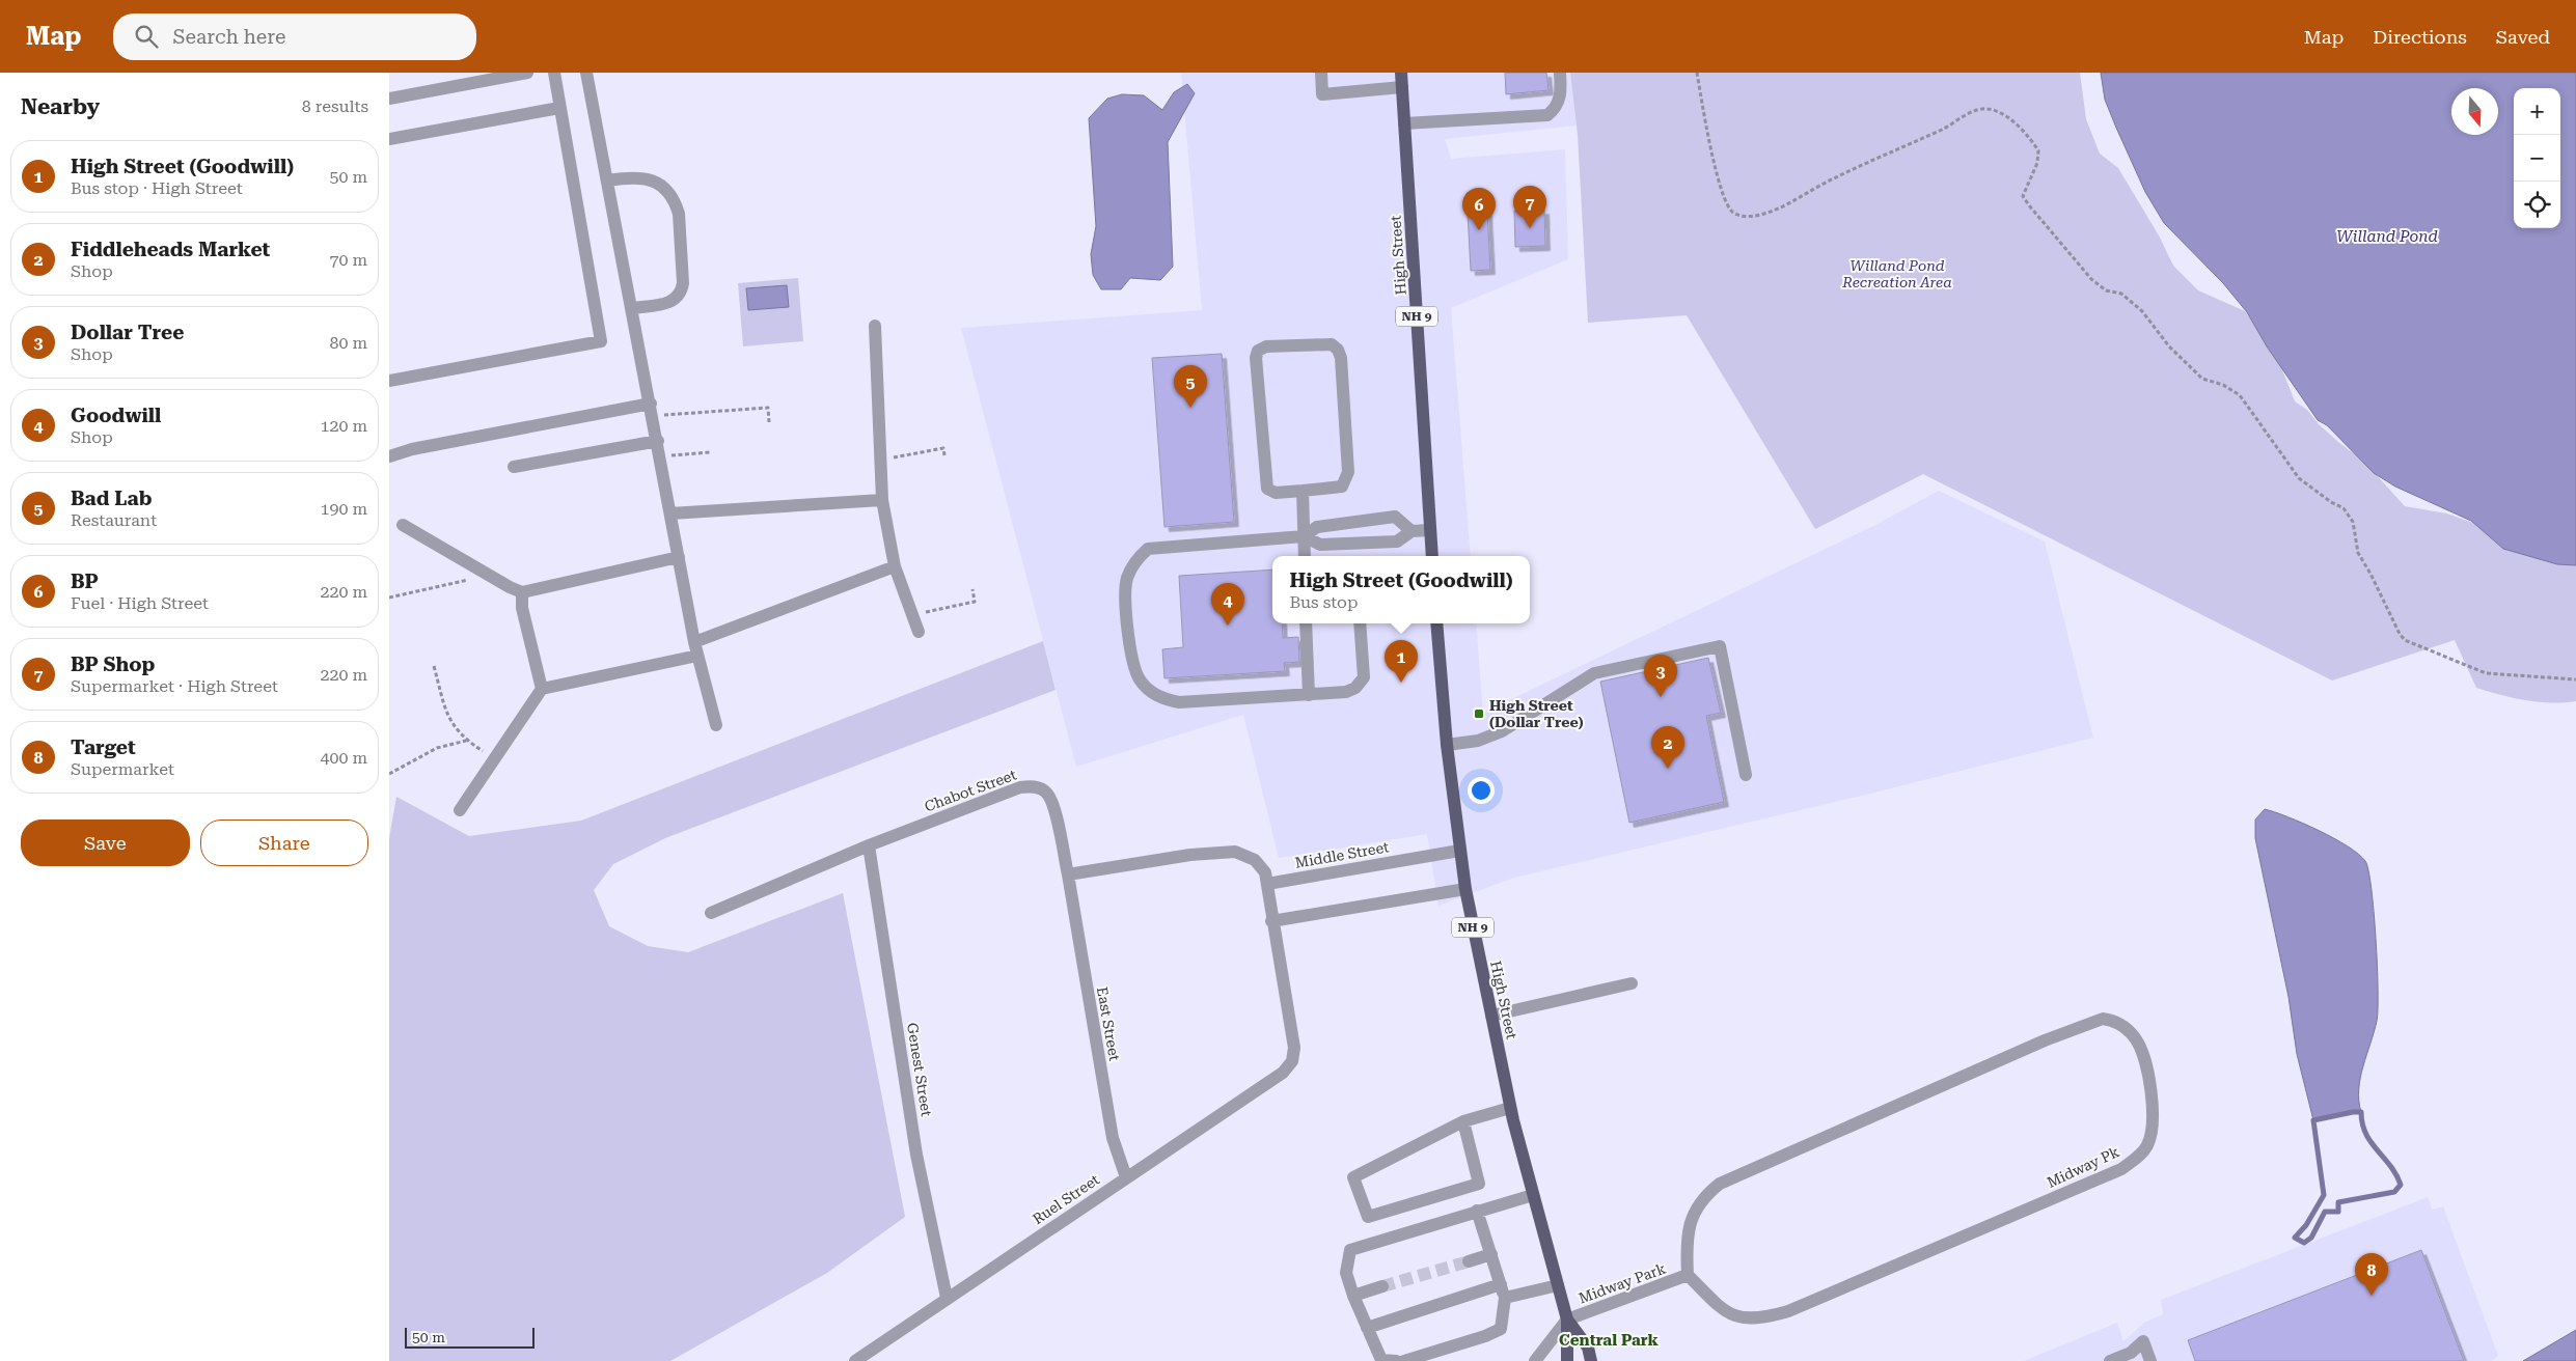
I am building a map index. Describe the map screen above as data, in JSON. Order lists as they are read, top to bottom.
{
  "streets": {
    "main road": ["High Street", "NH 9"],
    "street": [
      "Chabot Street",
      "Middle Street",
      "East Street",
      "Genest Street",
      "Midway Pk",
      "Ruel Street",
      "Midway Park"
    ]
  },
  "crossings": [
    ["High Street", "Middle Street"],
    ["High Street", "Midway Park"],
    ["Chabot Street", "East Street"],
    ["Chabot Street", "Genest Street"],
    ["East Street", "Ruel Street"],
    ["Genest Street", "Ruel Street"],
    ["Midway Pk", "Midway Park"]
  ],
  "districts": ["Central Park"],
  "water": ["Willand Pond"],
  "parks": ["Willand Pond Recreation Area"],
  "places": {
    "transit": ["High Street (Dollar Tree)"]
  },
  "scale_bar": "50 m",
  "north": "bottom",
  "page": {
    "header": "Map",
    "search": "Search here",
    "nav": ["Map", "Directions", "Saved"],
    "heading": ["Nearby", "8 results"],
    "map_buttons": ["+", "−"],
    "list": [
      {
        "mark": "1",
        "name": "High Street (Goodwill)",
        "note": "Bus stop · High Street",
        "value": "50 m"
      },
      {
        "mark": "2",
        "name": "Fiddleheads Market",
        "note": "Shop",
        "value": "70 m"
      },
      {
        "mark": "3",
        "name": "Dollar Tree",
        "note": "Shop",
        "value": "80 m"
      },
      {
        "mark": "4",
        "name": "Goodwill",
        "note": "Shop",
        "value": "120 m"
      },
      {
        "mark": "5",
        "name": "Bad Lab",
        "note": "Restaurant",
        "value": "190 m"
      },
      {
        "mark": "6",
        "name": "BP",
        "note": "Fuel · High Street",
        "value": "220 m"
      },
      {
        "mark": "7",
        "name": "BP Shop",
        "note": "Supermarket · High Street",
        "value": "220 m"
      },
      {
        "mark": "8",
        "name": "Target",
        "note": "Supermarket",
        "value": "400 m"
      }
    ],
    "pins": [
      "7",
      "6",
      "5",
      "4",
      "1",
      "3",
      "2",
      "8"
    ],
    "popup": ["High Street (Goodwill)", "Bus stop"],
    "buttons": ["Save", "Share"],
    "scale": "50 m"
  }
}
